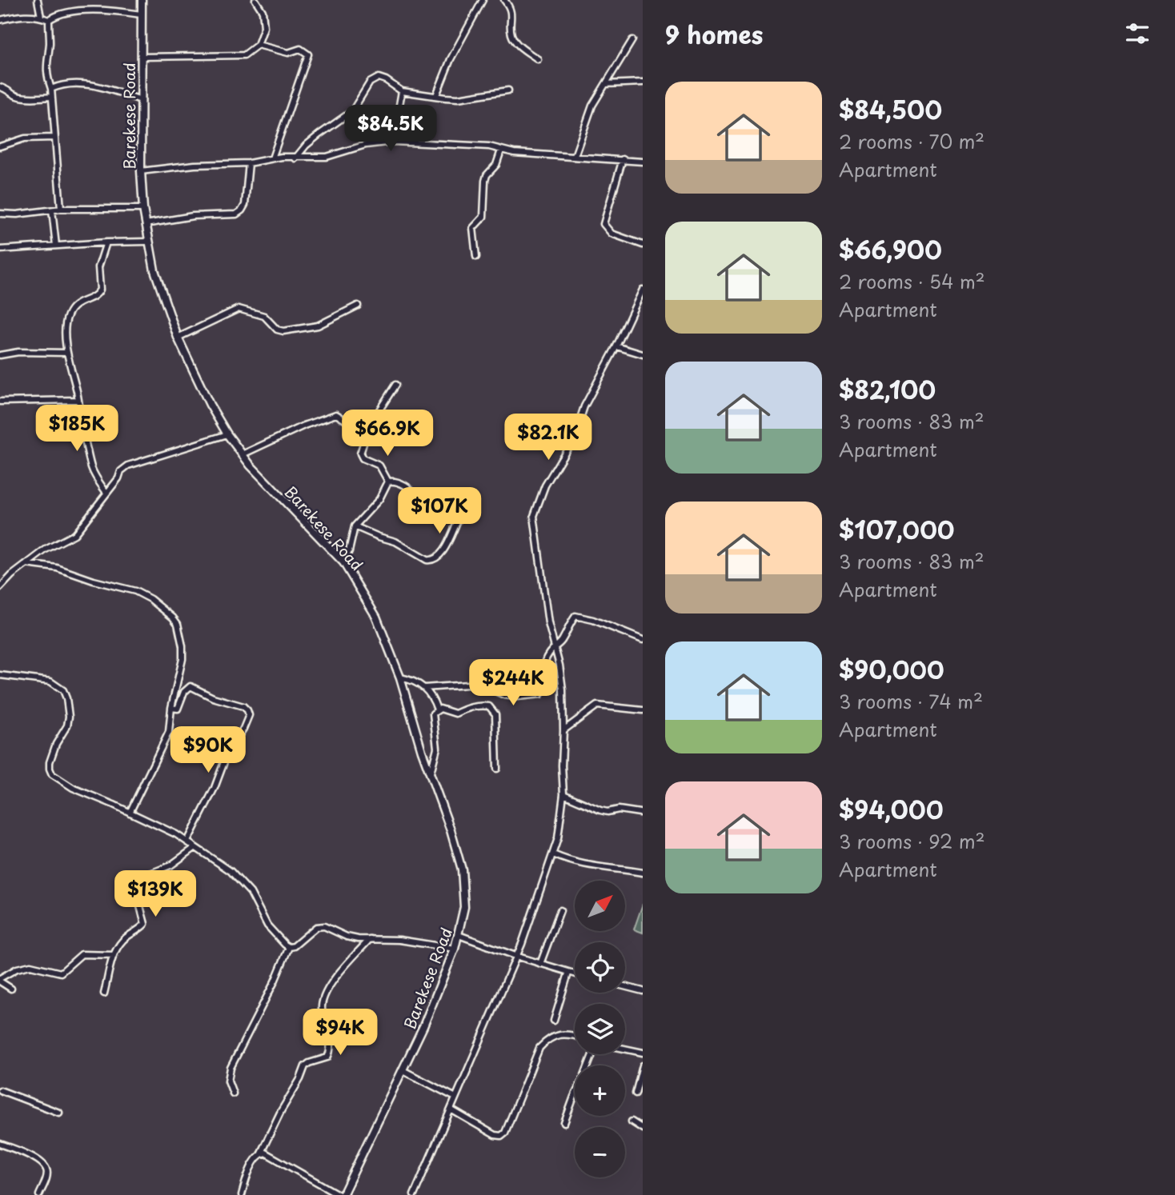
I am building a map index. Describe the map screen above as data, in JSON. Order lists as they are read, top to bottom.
{
  "streets": {
    "main road": ["Barekese Road"]
  },
  "north": "top right",
  "page": {
    "heading": "9 homes",
    "list": [
      {
        "name": "$84,500",
        "note": "2 rooms · 70 m² · Apartment"
      },
      {
        "name": "$66,900",
        "note": "2 rooms · 54 m² · Apartment"
      },
      {
        "name": "$82,100",
        "note": "3 rooms · 83 m² · Apartment"
      },
      {
        "name": "$107,000",
        "note": "3 rooms · 83 m² · Apartment"
      },
      {
        "name": "$90,000",
        "note": "3 rooms · 74 m² · Apartment"
      },
      {
        "name": "$94,000",
        "note": "3 rooms · 92 m² · Apartment"
      }
    ],
    "price": [
      "$84.5K",
      "$185K",
      "$66.9K",
      "$82.1K",
      "$107K",
      "$244K",
      "$90K",
      "$139K",
      "$94K"
    ],
    "map_buttons": ["+", "−"]
  }
}
